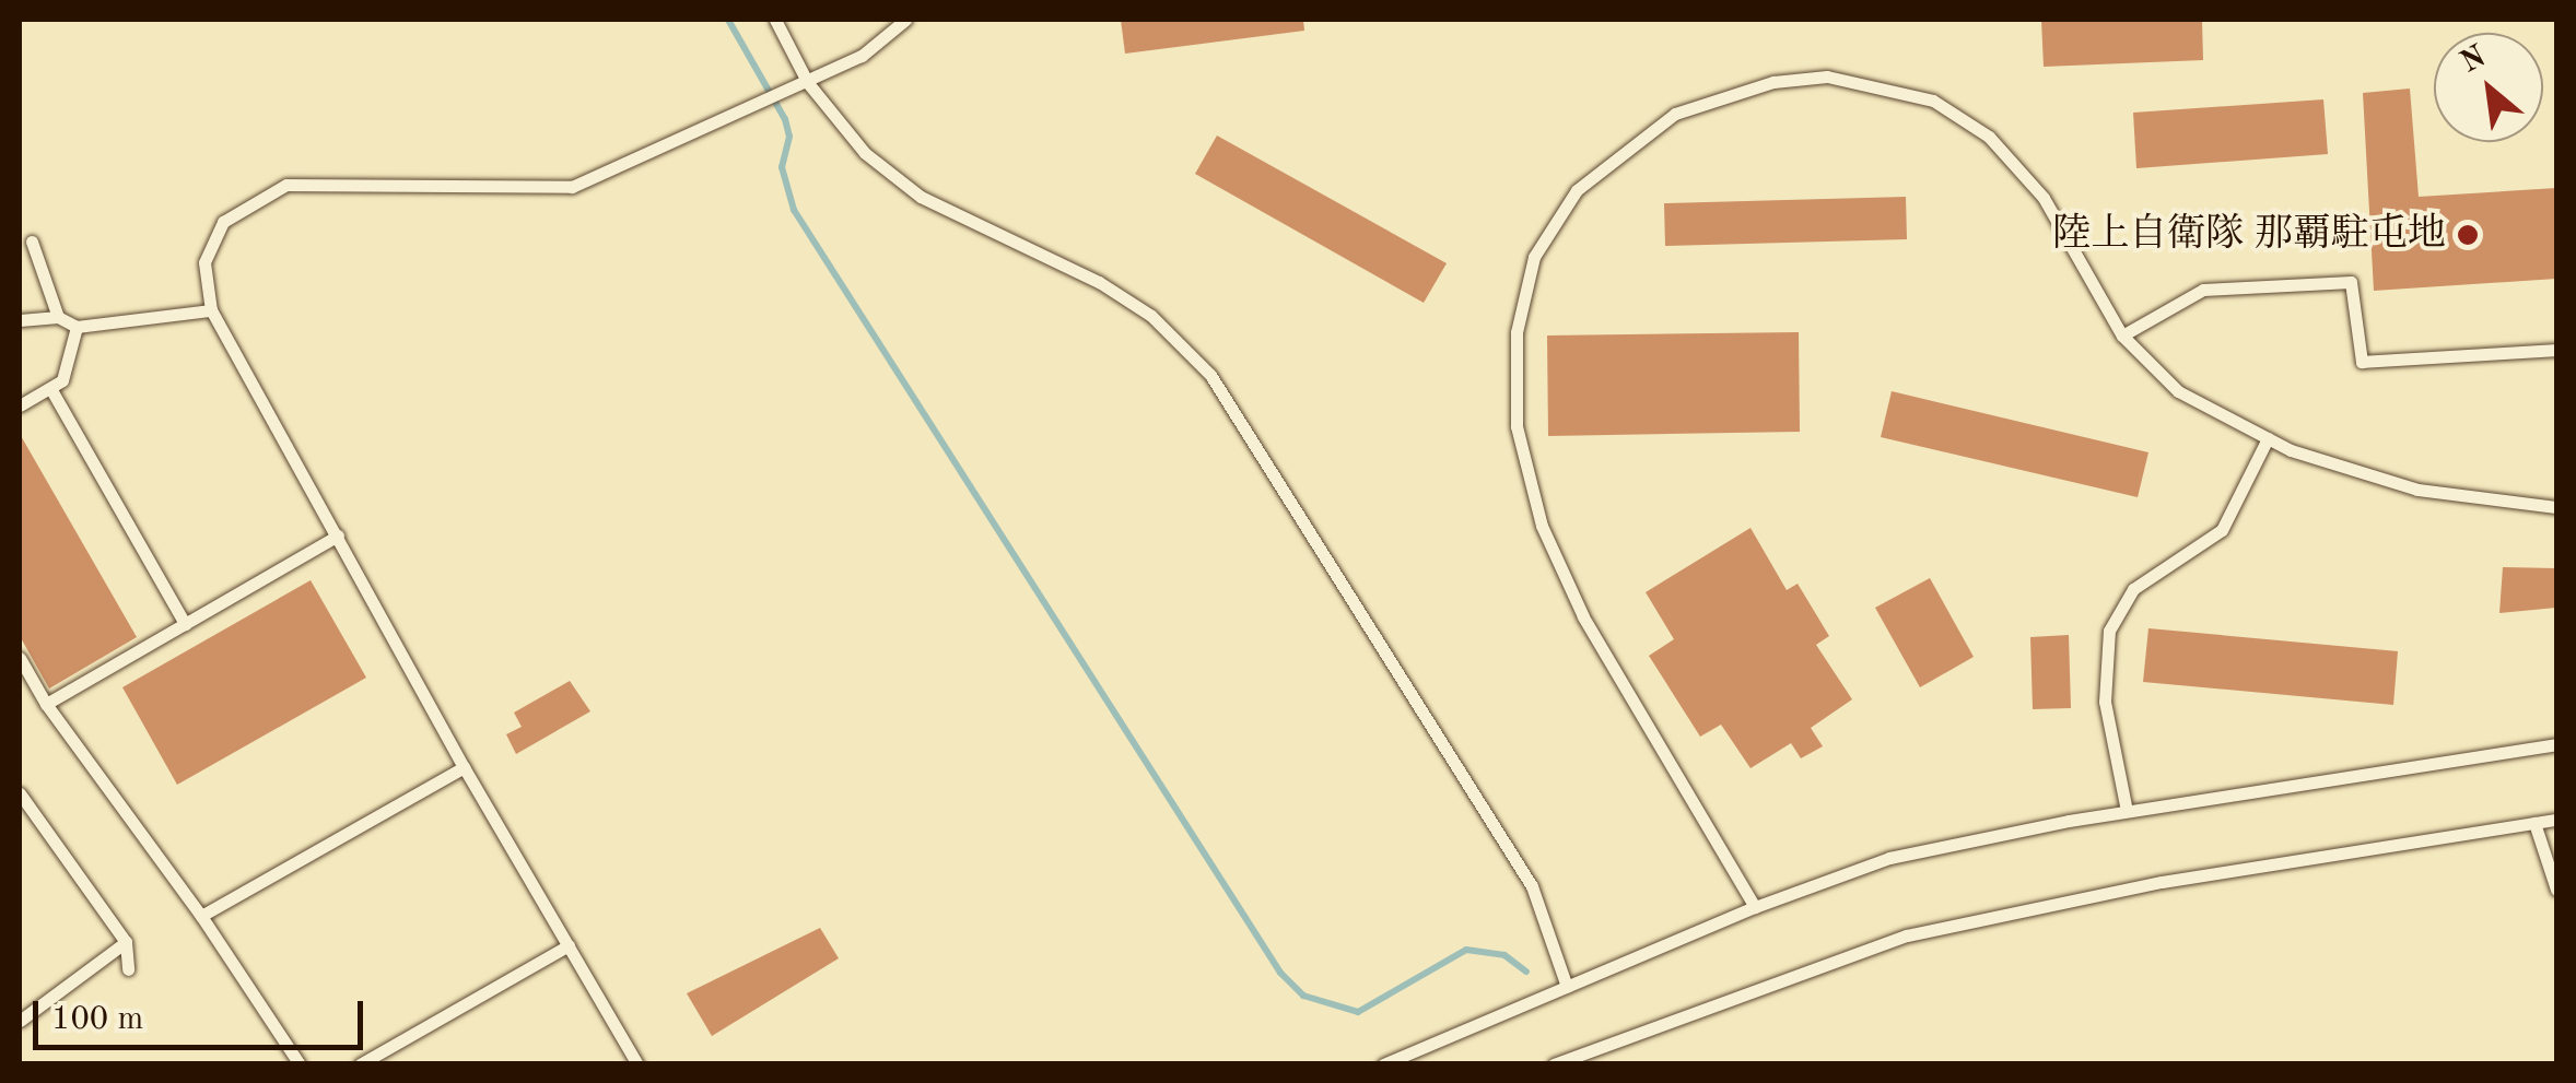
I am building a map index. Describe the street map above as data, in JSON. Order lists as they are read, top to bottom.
{
  "places": ["陸上自衛隊 那覇駐屯地"],
  "scale_bar": "100 m",
  "north": "top left"
}
